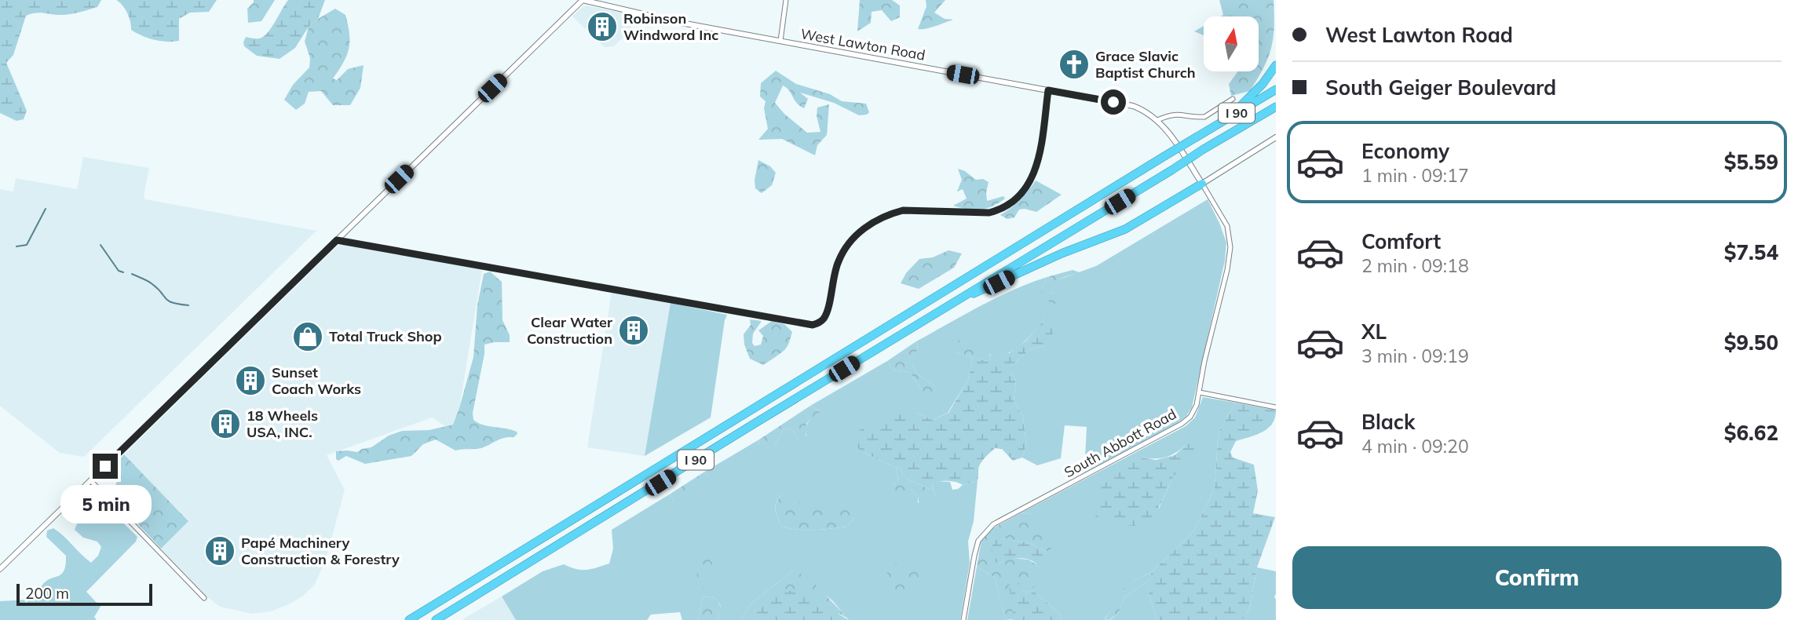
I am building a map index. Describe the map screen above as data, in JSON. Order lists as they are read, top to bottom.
{
  "streets": {
    "highway": ["I 90"],
    "street": ["West Lawton Road", "South Abbott Road"]
  },
  "crossings": [
    ["West Lawton Road", "South Abbott Road"]
  ],
  "places": {
    "building": [
      "Robinson Windword Inc",
      "Clear Water Construction",
      "Sunset Coach Works",
      "18 Wheels USA, INC.",
      "Papé Machinery Construction & Forestry"
    ],
    "church": ["Grace Slavic Baptist Church"],
    "shop": ["Total Truck Shop"]
  },
  "scale_bar": "200 m",
  "north": "top",
  "page": {
    "banner": ["West Lawton Road", "South Geiger Boulevard"],
    "list": [
      {
        "name": "Economy",
        "note": "1 min · 09:17",
        "value": "$5.59"
      },
      {
        "name": "Comfort",
        "note": "2 min · 09:18",
        "value": "$7.54"
      },
      {
        "name": "XL",
        "note": "3 min · 09:19",
        "value": "$9.50"
      },
      {
        "name": "Black",
        "note": "4 min · 09:20",
        "value": "$6.62"
      }
    ],
    "bubble": "5 min",
    "buttons": "Confirm",
    "scale": "200 m"
  }
}
